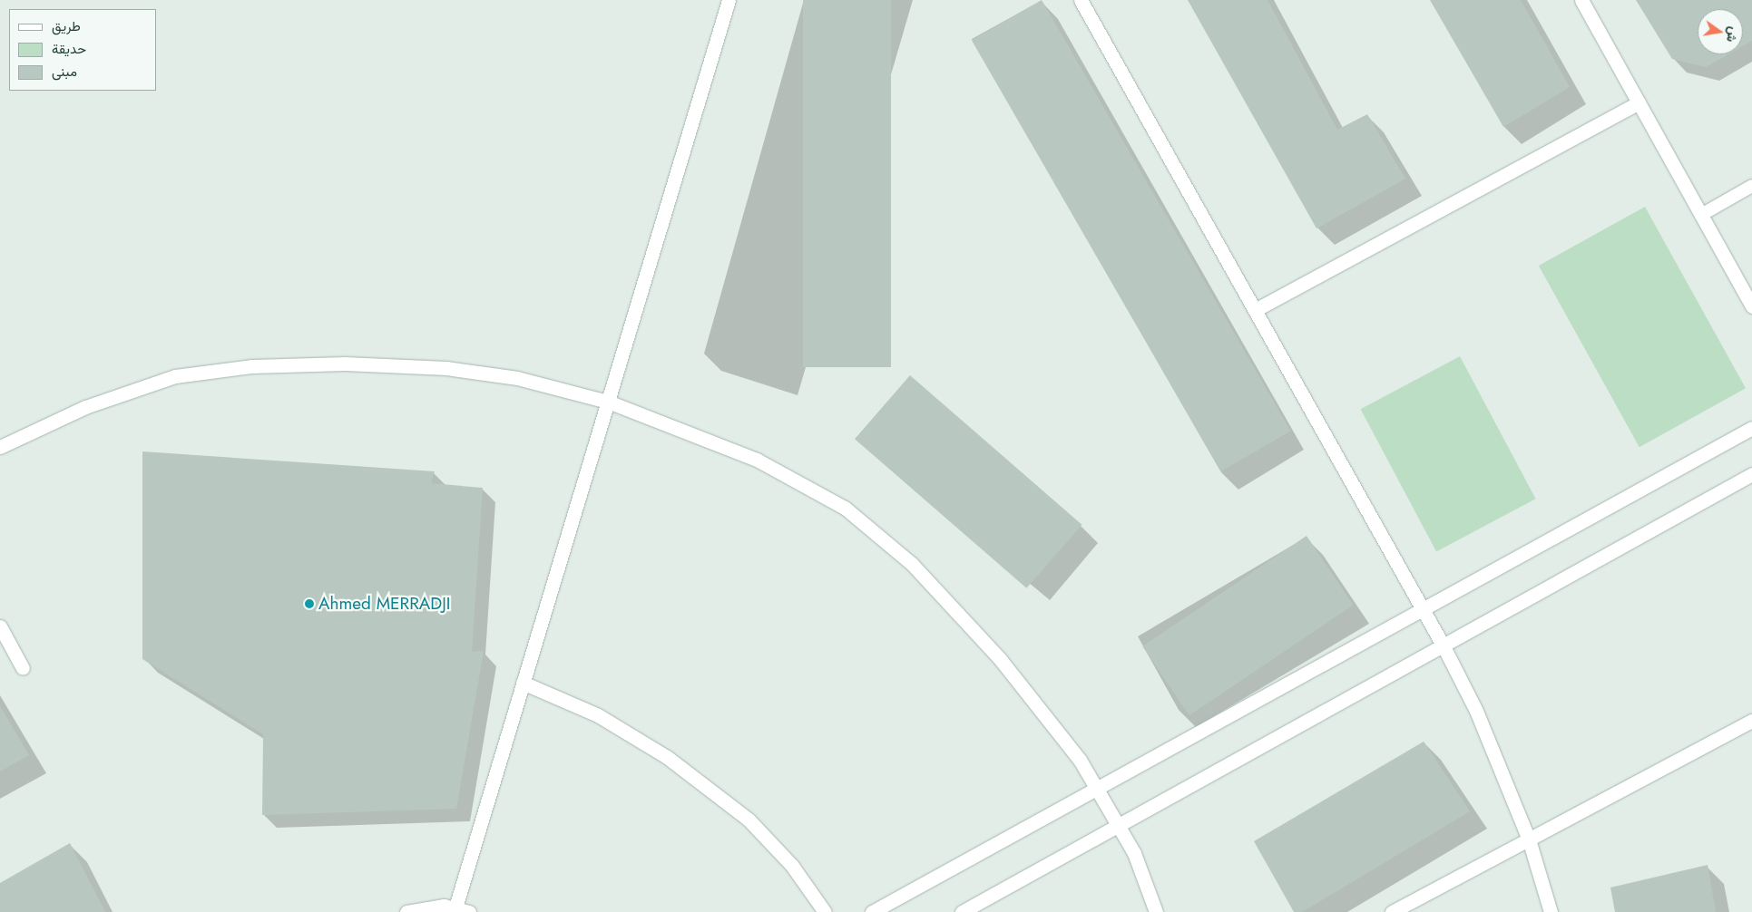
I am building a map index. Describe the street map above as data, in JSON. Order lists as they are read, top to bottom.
{
  "places": ["Ahmed MERRADJI"],
  "legend": ["طريق", "حديقة", "مبنى"],
  "north": "right"
}
